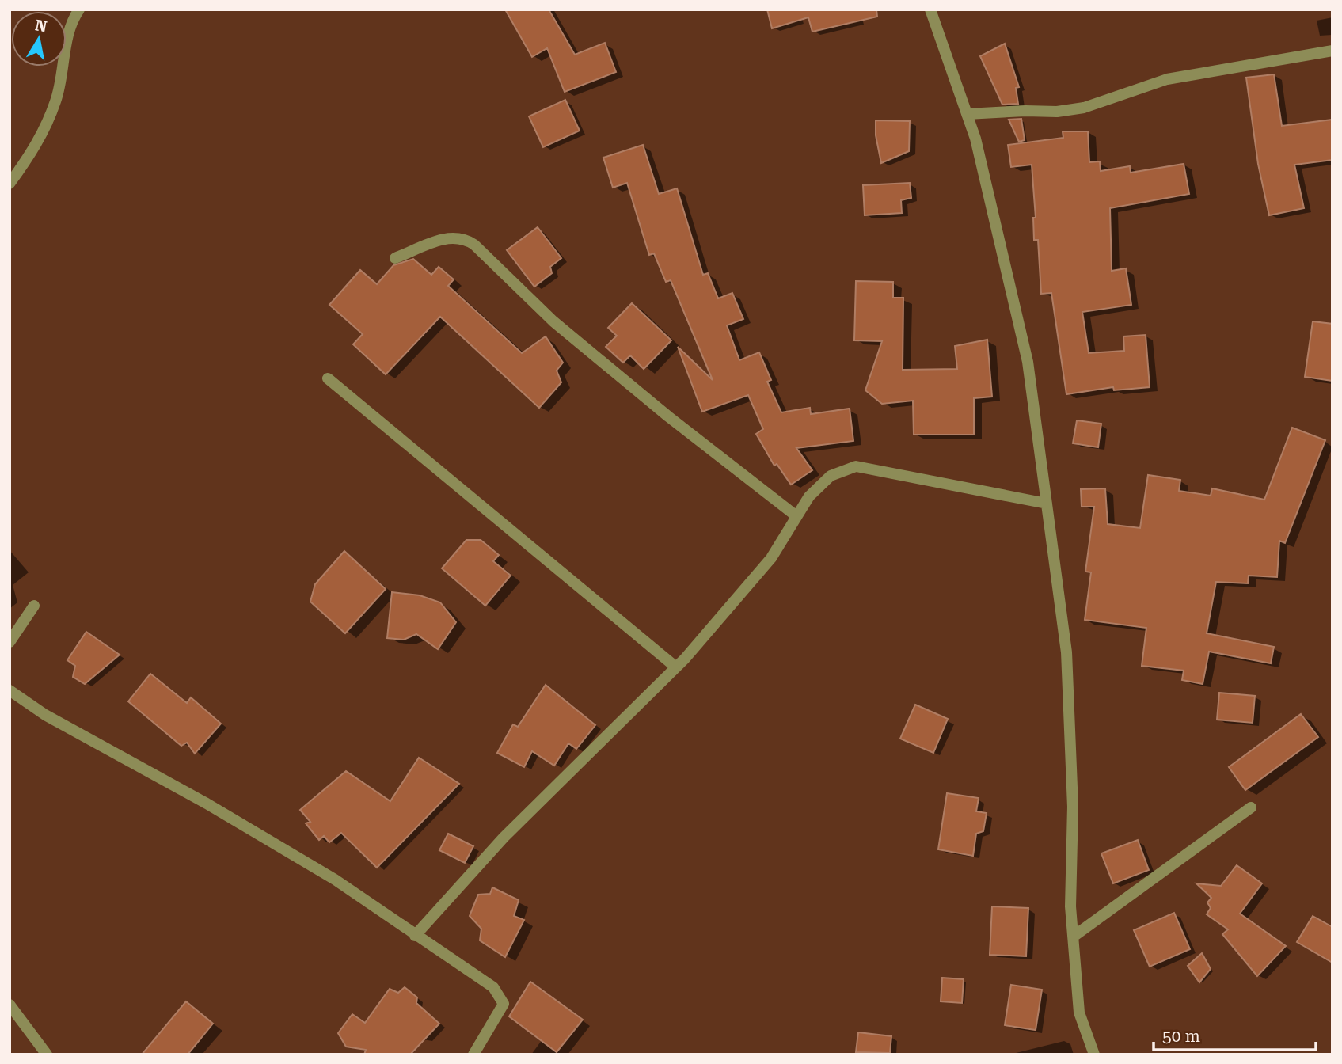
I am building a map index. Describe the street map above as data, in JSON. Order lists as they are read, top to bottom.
{
  "scale_bar": "50 m",
  "north": "top"
}
